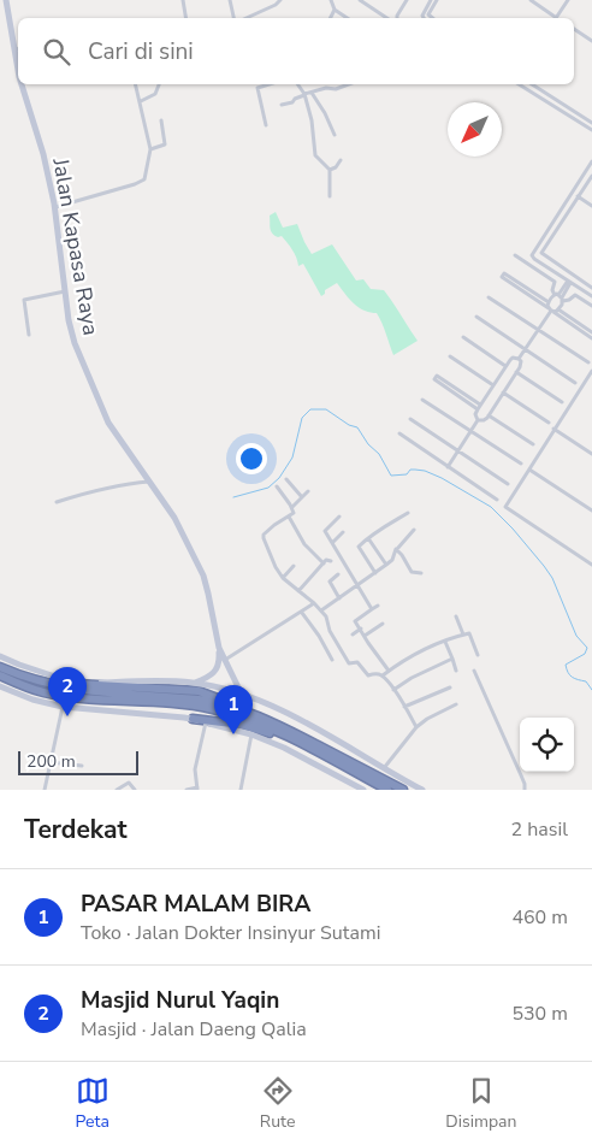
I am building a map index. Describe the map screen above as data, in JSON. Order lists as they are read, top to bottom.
{
  "streets": {
    "street": ["Jalan Kapasa Raya"]
  },
  "scale_bar": "200 m",
  "north": "bottom left",
  "page": {
    "search": "Cari di sini",
    "pins": ["2", "1"],
    "scale": "200 m",
    "heading": ["Terdekat", "2 hasil"],
    "list": [
      {
        "mark": "1",
        "name": "PASAR MALAM BIRA",
        "note": "Toko · Jalan Dokter Insinyur Sutami",
        "value": "460 m"
      },
      {
        "mark": "2",
        "name": "Masjid Nurul Yaqin",
        "note": "Masjid · Jalan Daeng Qalia",
        "value": "530 m"
      }
    ],
    "nav": ["Peta", "Rute", "Disimpan"]
  }
}
